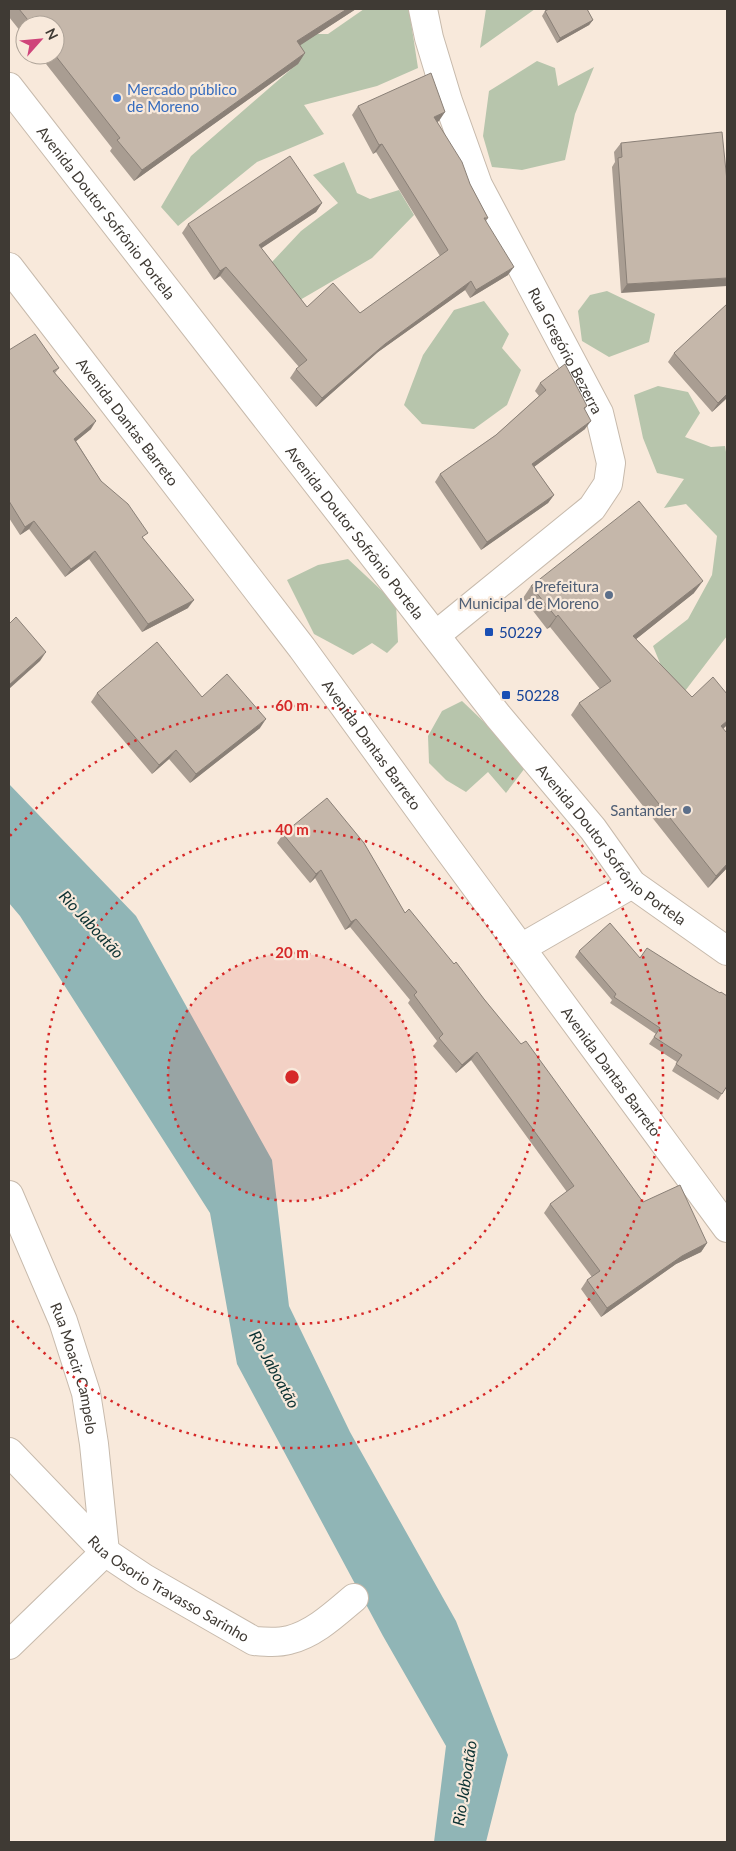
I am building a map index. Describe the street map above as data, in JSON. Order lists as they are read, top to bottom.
{
  "streets": {
    "street": [
      "Avenida Doutor Sofrônio Portela",
      "Rua Gregório Bezerra",
      "Avenida Dantas Barreto",
      "Rua Moacir Campelo",
      "Rua Osorio Travasso Sarinho"
    ]
  },
  "crossings": [
    ["Avenida Doutor Sofrônio Portela", "Rua Gregório Bezerra"],
    ["Rua Moacir Campelo", "Rua Osorio Travasso Sarinho"]
  ],
  "water": ["Rio Jaboatão"],
  "places": {
    "other": ["Mercado público de Moreno", "Prefeitura Municipal de Moreno", "Santander"],
    "transit": ["50229", "50228"]
  },
  "north": "top right",
  "rings": ["60 m", "40 m", "20 m"]
}
